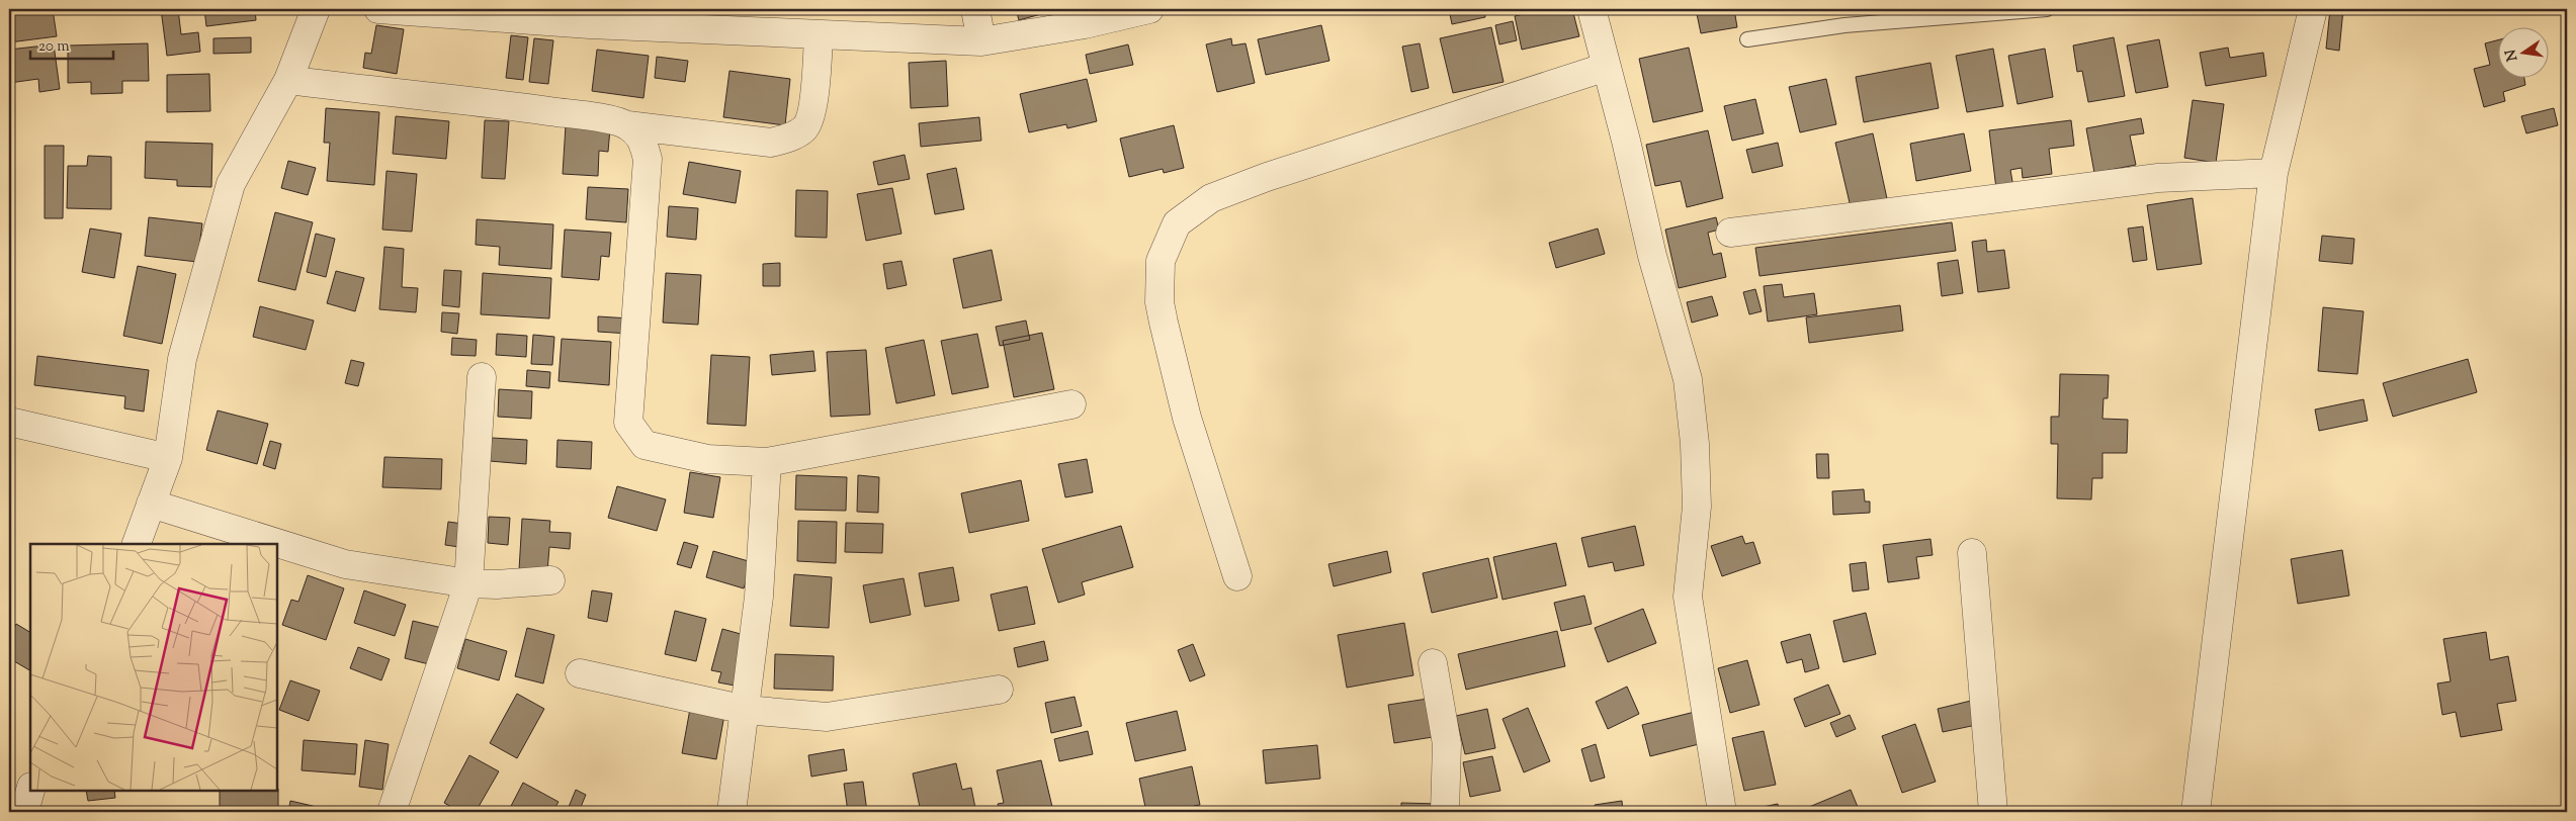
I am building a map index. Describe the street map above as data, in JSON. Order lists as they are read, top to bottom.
{
  "scale_bar": "20 m",
  "north": "left"
}
